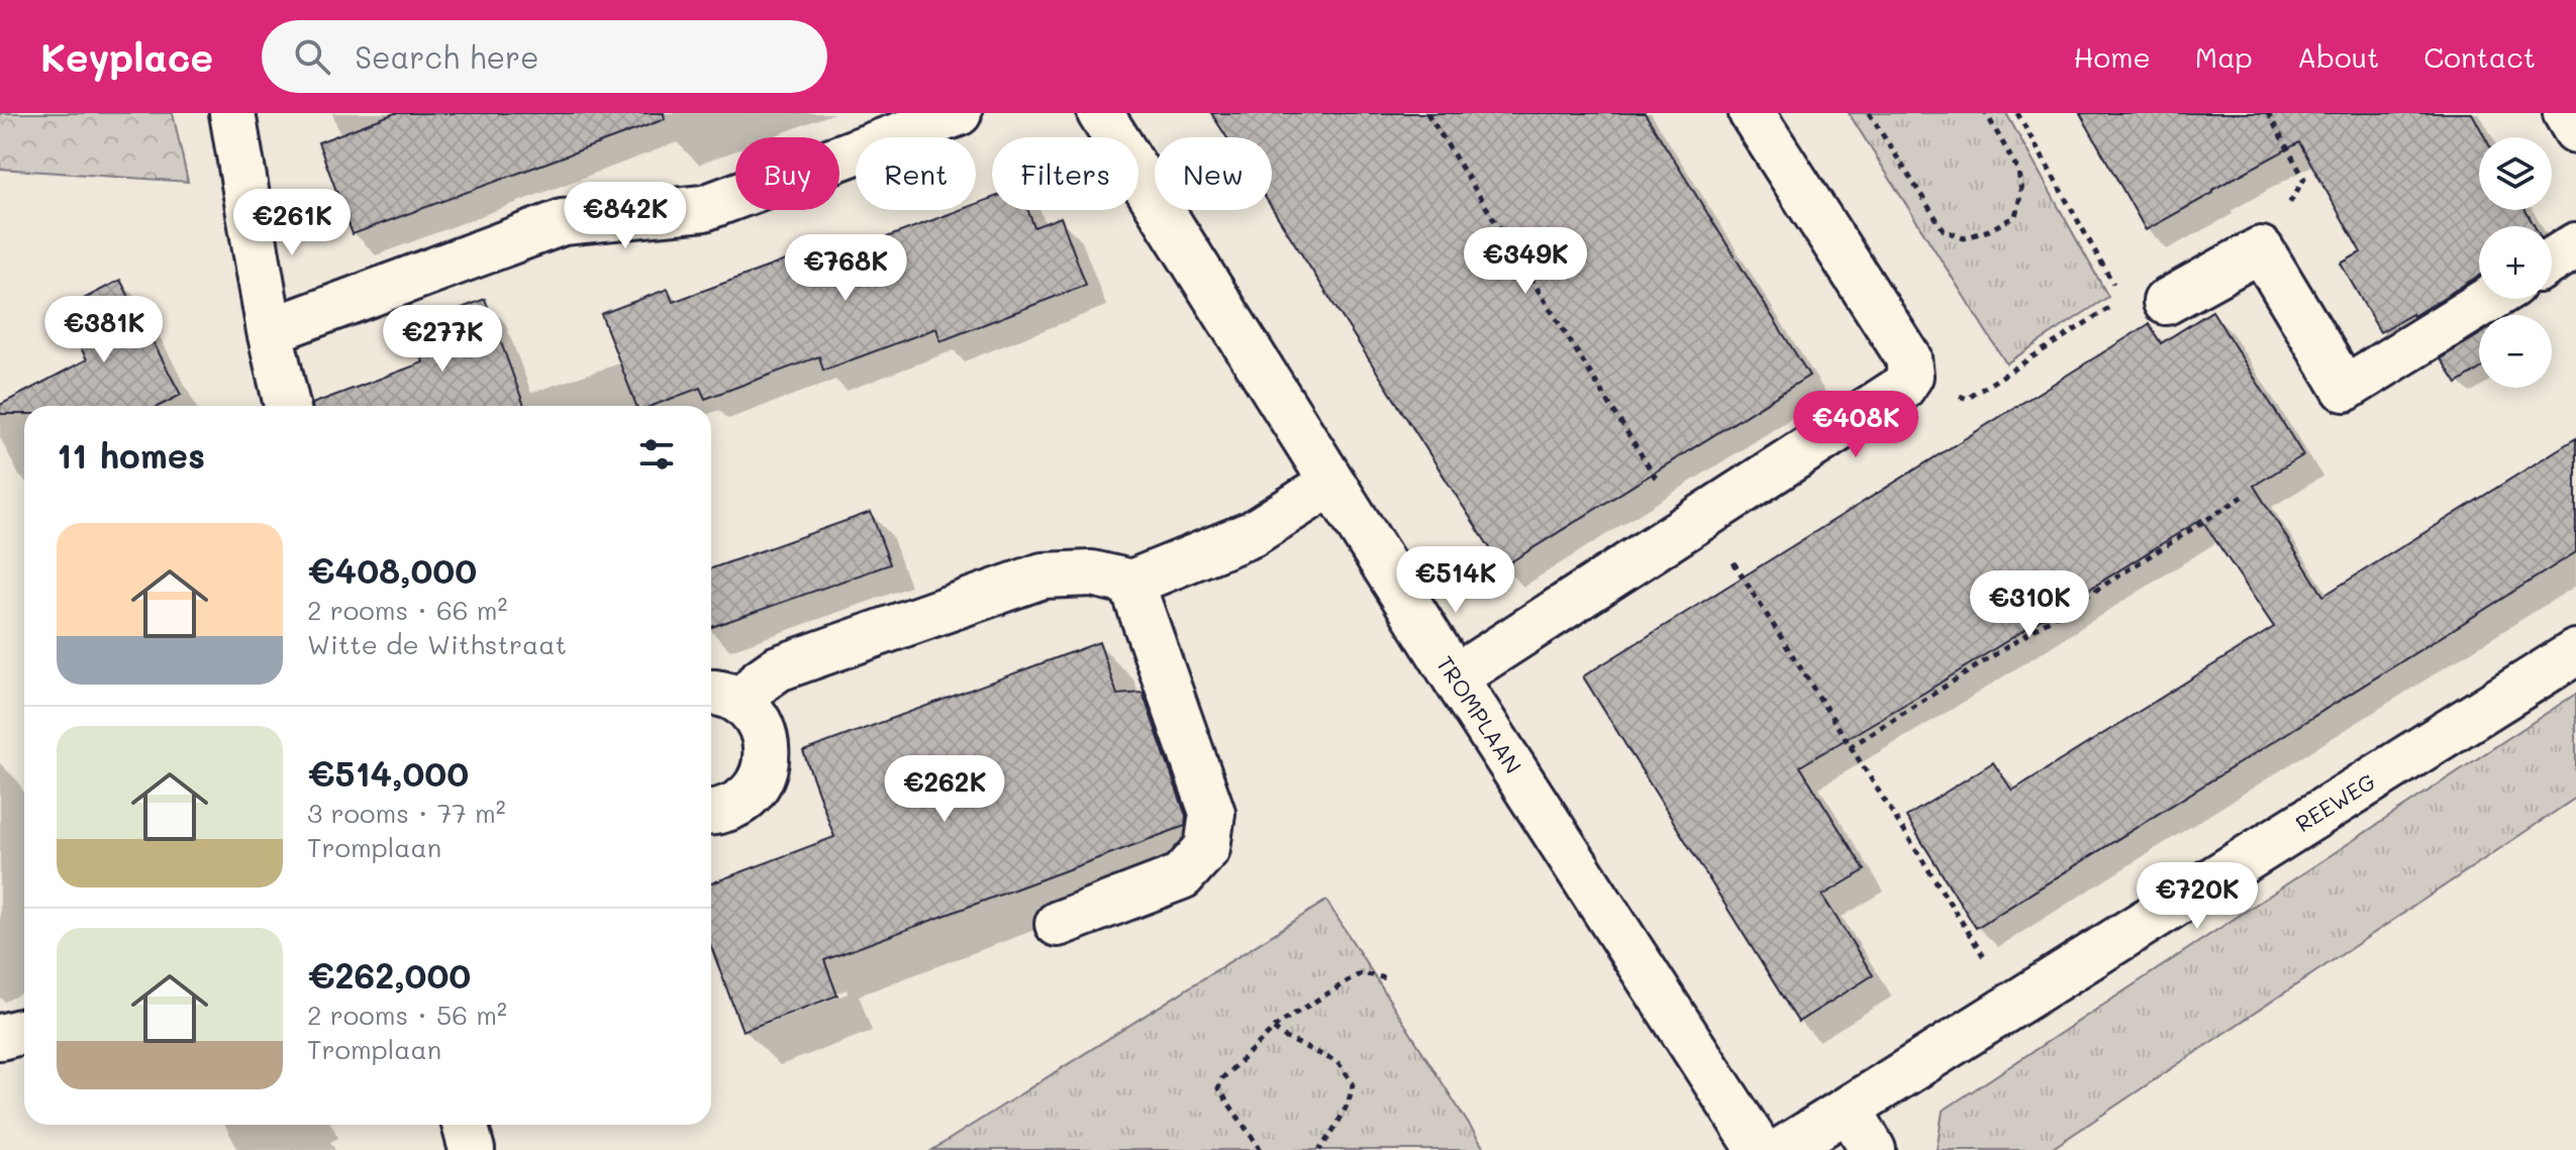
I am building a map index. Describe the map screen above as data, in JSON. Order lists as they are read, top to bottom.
{
  "streets": {
    "street": ["TROMPLAAN", "REEWEG"]
  },
  "page": {
    "header": "Keyplace",
    "search": "Search here",
    "nav": [
      "Home",
      "Map",
      "About",
      "Contact"
    ],
    "map_buttons": ["+", "−"],
    "chip": [
      "Buy",
      "Rent",
      "Filters",
      "New"
    ],
    "price": [
      "€842K",
      "€261K",
      "€349K",
      "€768K",
      "€381K",
      "€277K",
      "€408K",
      "€514K",
      "€310K",
      "€262K",
      "€720K"
    ],
    "heading": "11 homes",
    "list": [
      {
        "name": "€408,000",
        "note": "2 rooms · 66 m² · Witte de Withstraat"
      },
      {
        "name": "€514,000",
        "note": "3 rooms · 77 m² · Tromplaan"
      },
      {
        "name": "€262,000",
        "note": "2 rooms · 56 m² · Tromplaan"
      }
    ]
  }
}
